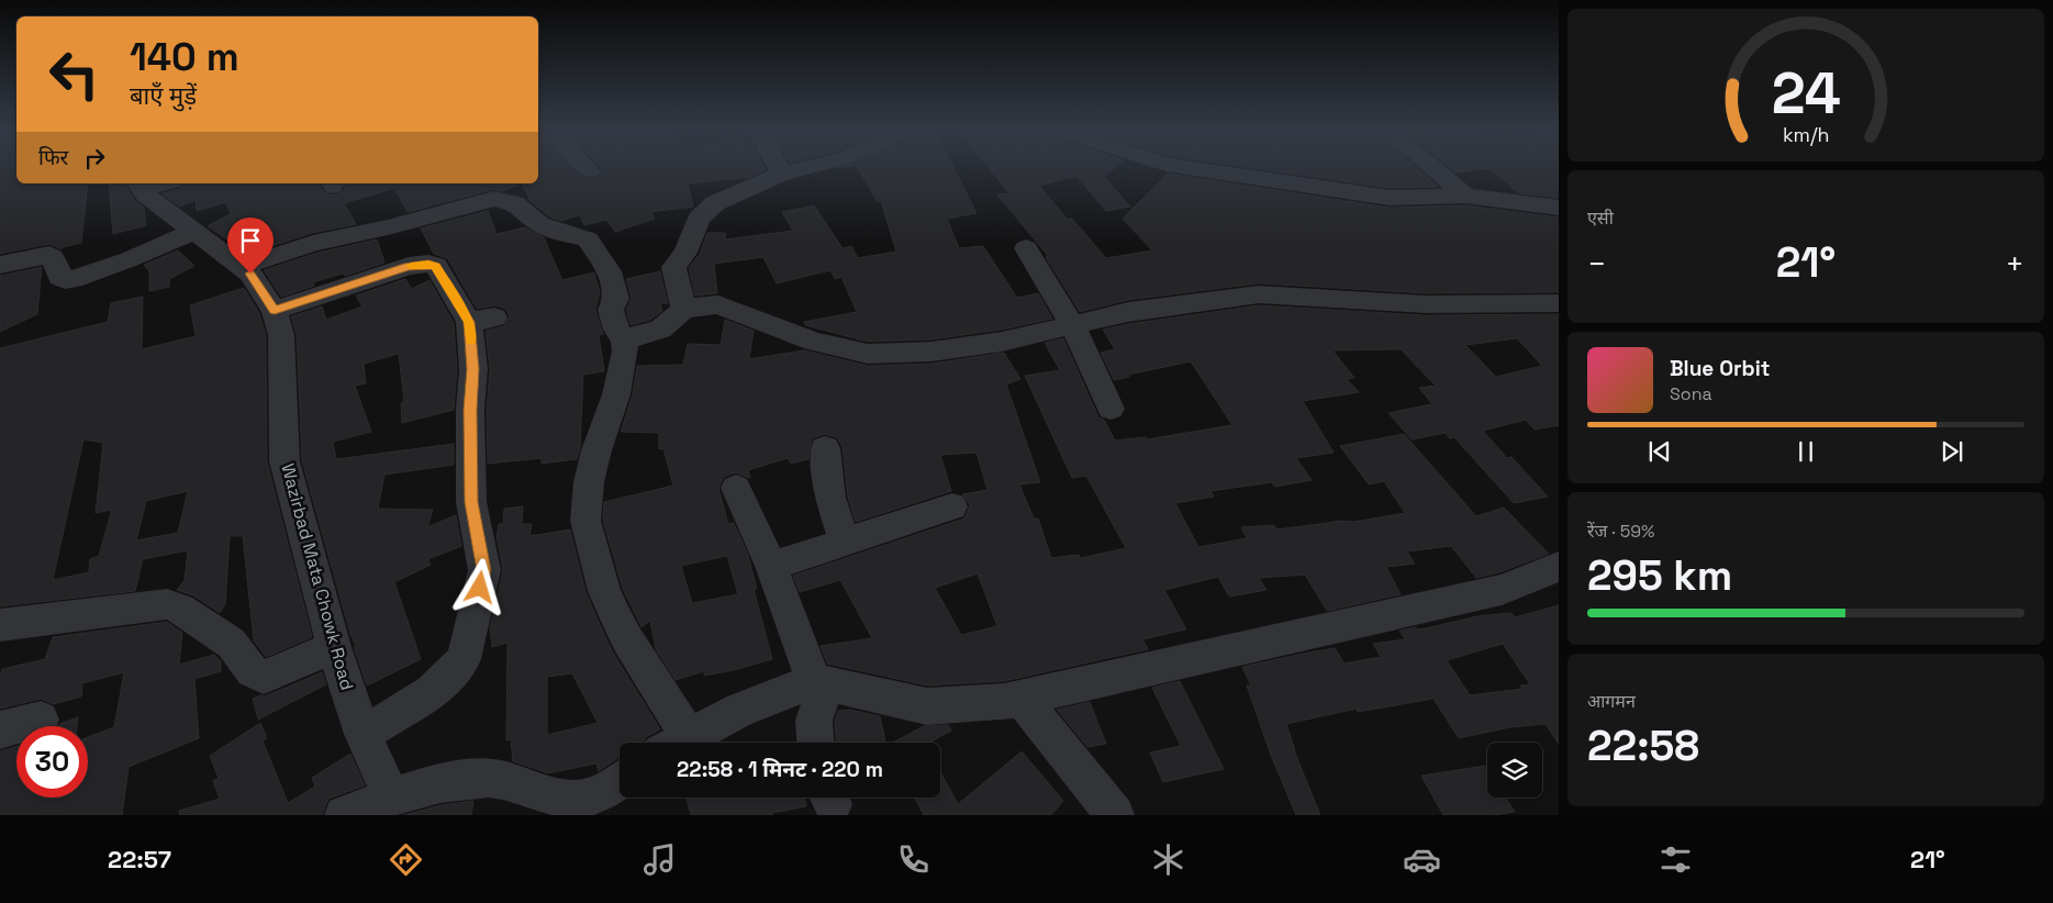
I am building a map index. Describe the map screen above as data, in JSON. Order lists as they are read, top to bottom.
{
  "streets": {
    "street": ["Wazirbad Mata Chowk Road"]
  },
  "page": {
    "turn": ["140 m", "बाएँ मुड़ें"],
    "then": "फिर",
    "tile": [
      "एसी",
      ["रेंज · 59%", "295 km"],
      ["आगमन", "22:58"]
    ],
    "heat": ["−", "21°", "+"],
    "song": ["Blue Orbit", "Sona"],
    "limit": "30",
    "trip": "22:58 · 1 मिनट · 220 m",
    "tabs": ["22:57", "21°"],
    "gauge": ["24", "km/h"]
  }
}
